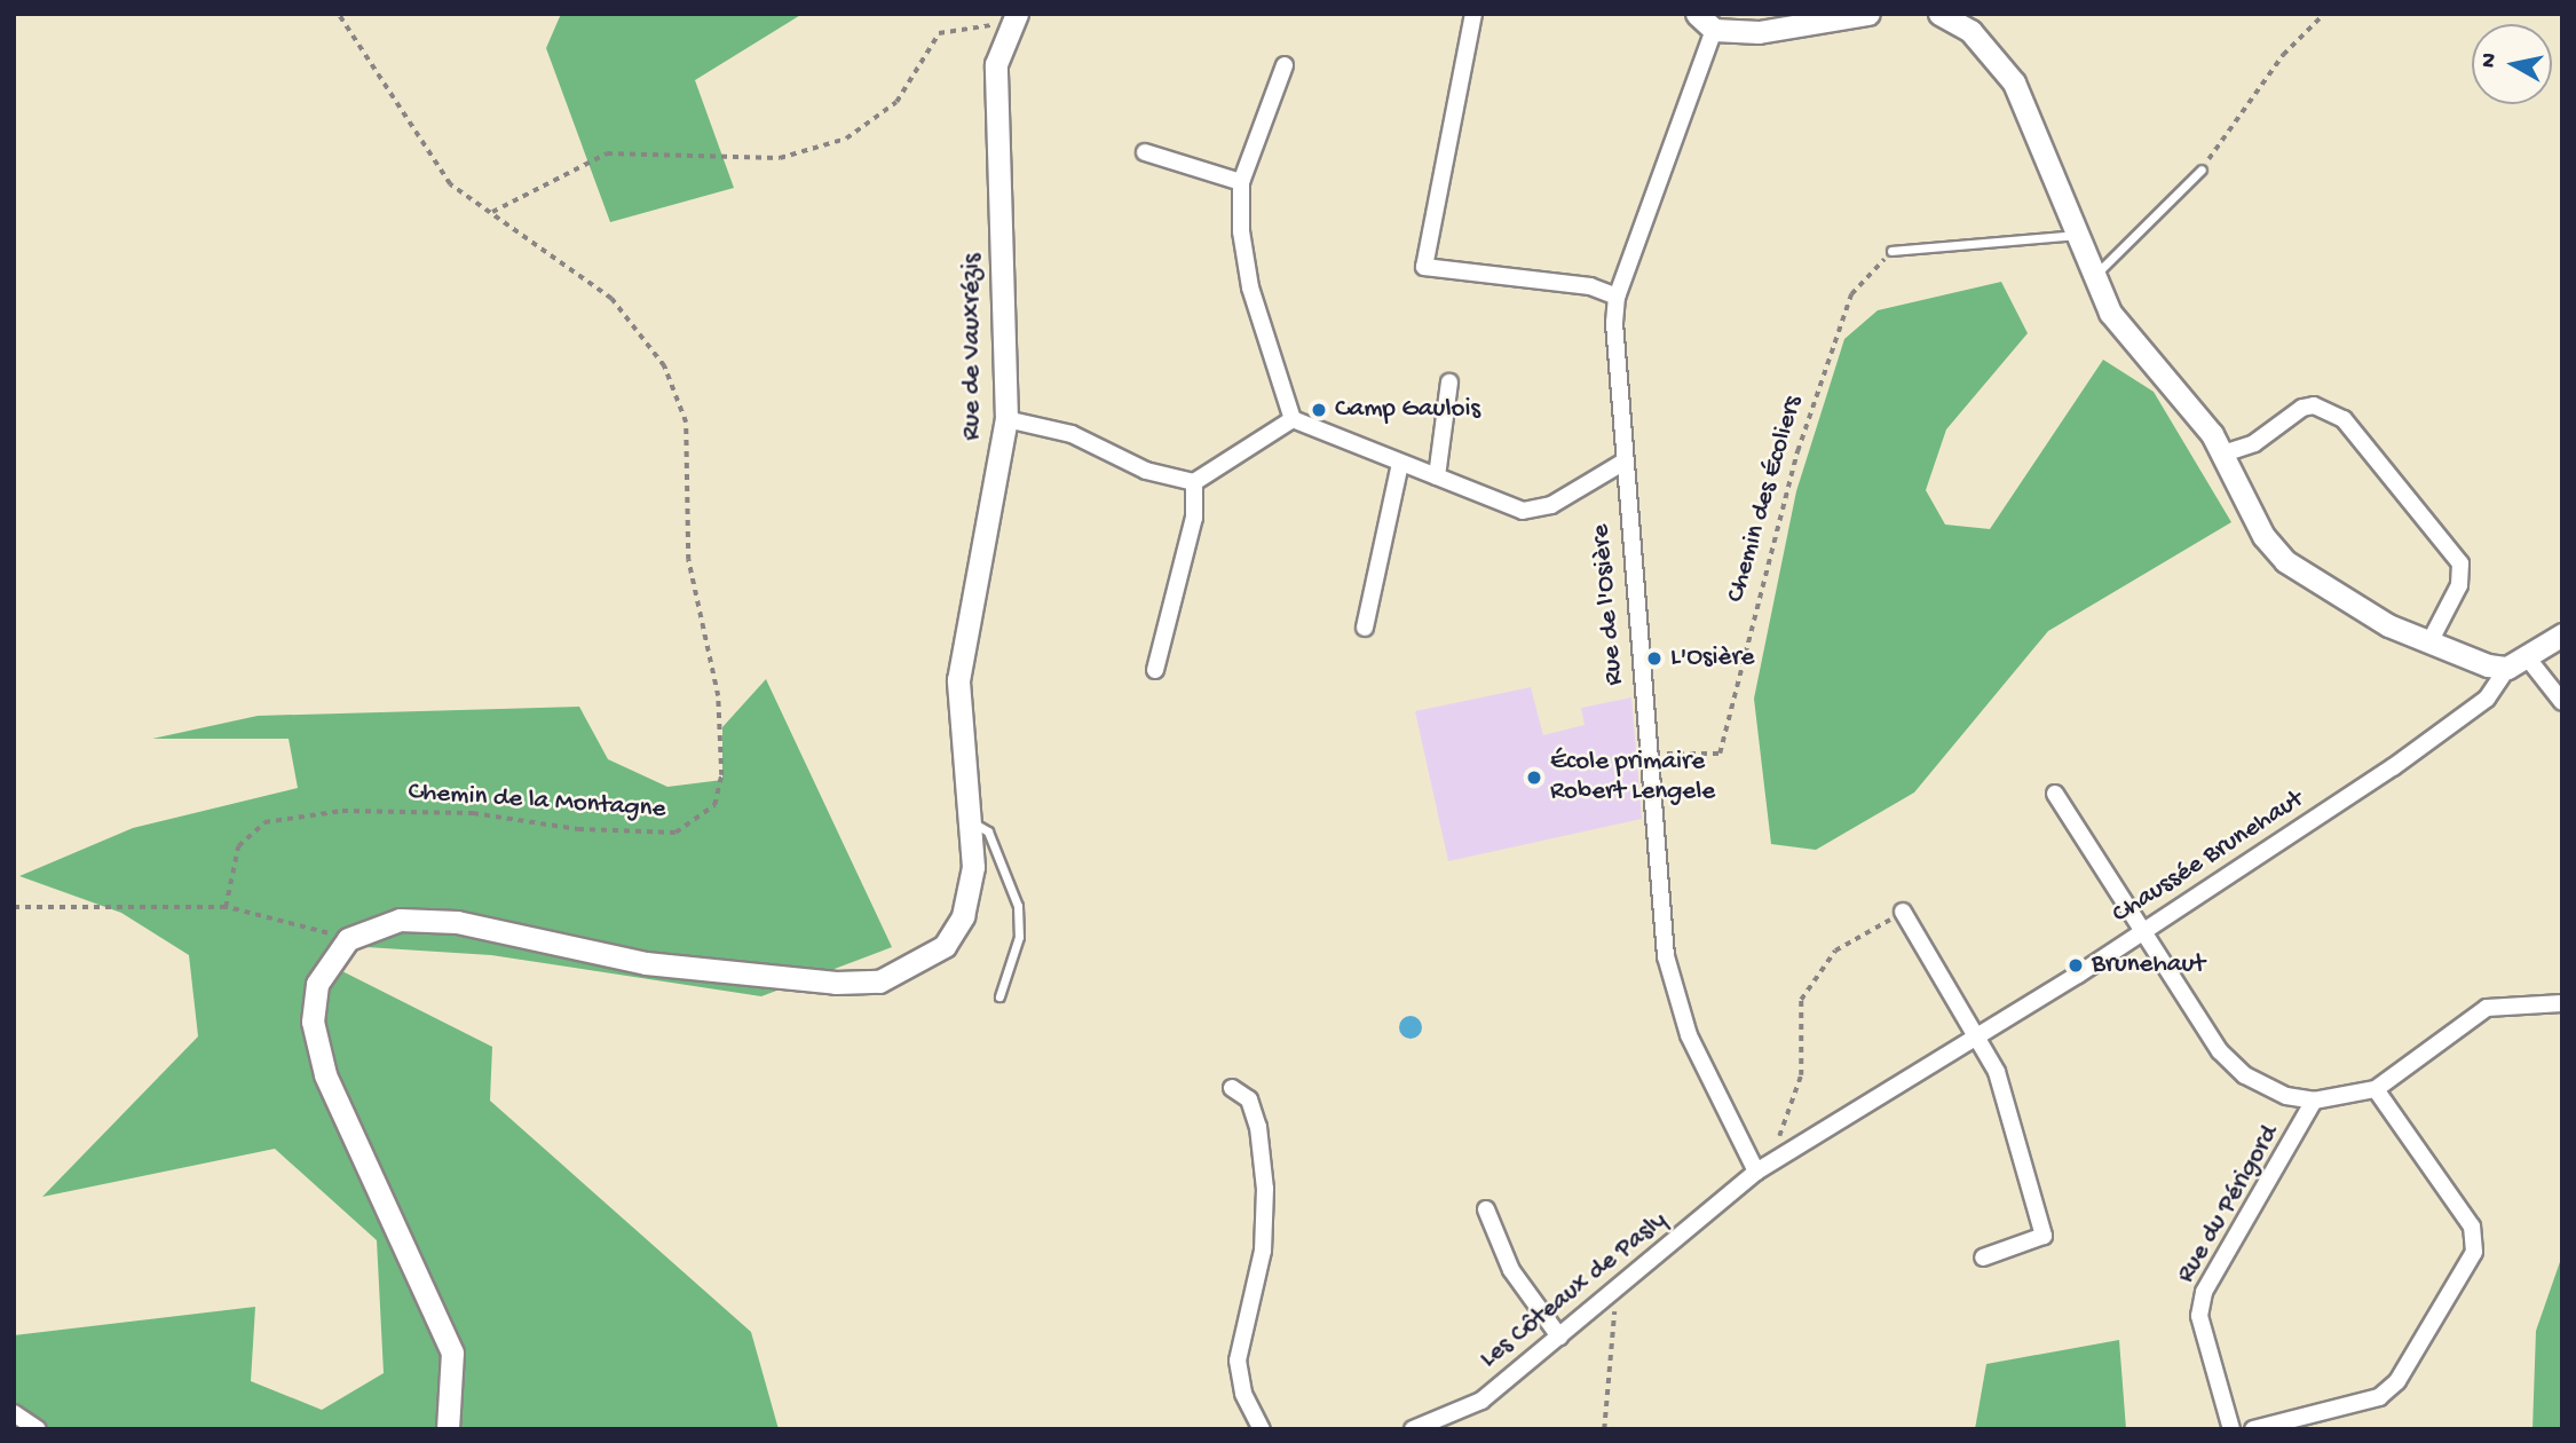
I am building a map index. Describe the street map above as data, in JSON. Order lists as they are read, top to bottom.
{
  "streets": {
    "street": [
      "Rue de Vauxrézis",
      "Rue de l'Osière",
      "Chaussée Brunehaut",
      "Rue du Périgord",
      "Les Côteaux de Pasly"
    ],
    "path": ["Chemin des Écoliers", "Chemin de la Montagne"]
  },
  "crossings": [
    ["Chemin des Écoliers", "Rue de l'Osière"],
    ["Rue de l'Osière", "Chaussée Brunehaut"],
    ["Rue de l'Osière", "Les Côteaux de Pasly"],
    ["Chaussée Brunehaut", "Les Côteaux de Pasly"]
  ],
  "places": [
    "Camp Gaulois",
    "L'Osière",
    "École primaire Robert Lengele",
    "Brunehaut"
  ],
  "north": "left"
}
